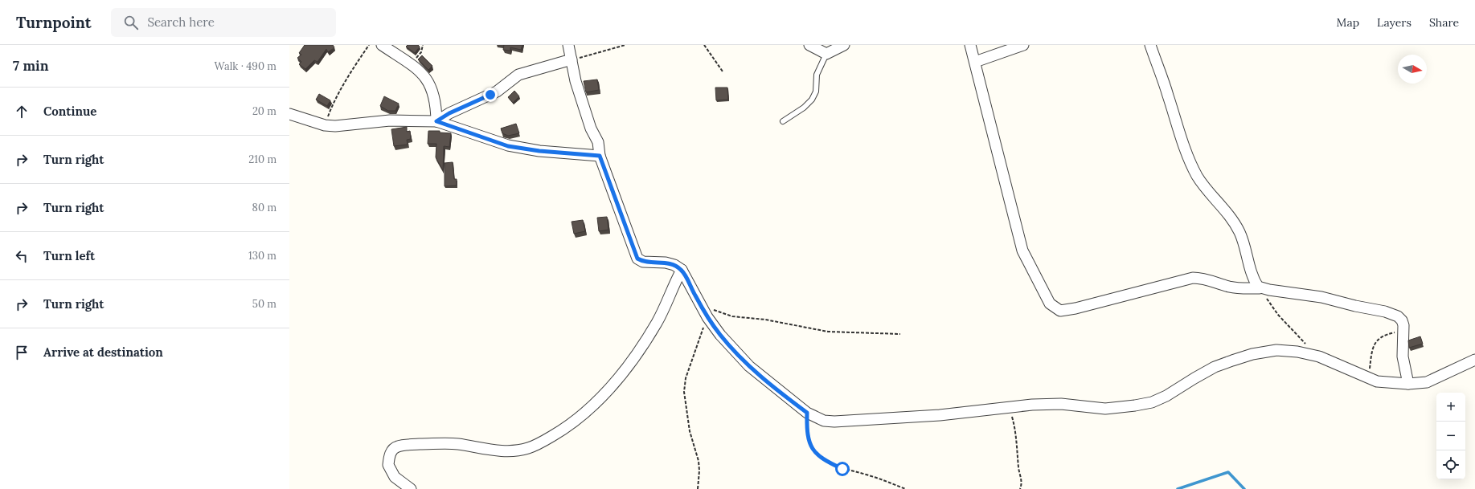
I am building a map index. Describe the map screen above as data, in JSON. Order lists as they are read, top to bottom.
{
  "north": "right",
  "page": {
    "header": "Turnpoint",
    "search": "Search here",
    "nav": ["Map", "Layers", "Share"],
    "heading": ["7 min", "Walk · 490 m"],
    "list": [
      ["Continue", "20 m"],
      ["Turn right", "210 m"],
      ["Turn right", "80 m"],
      ["Turn left", "130 m"],
      ["Turn right", "50 m"],
      "Arrive at destination"
    ],
    "map_buttons": ["+", "−"]
  }
}
